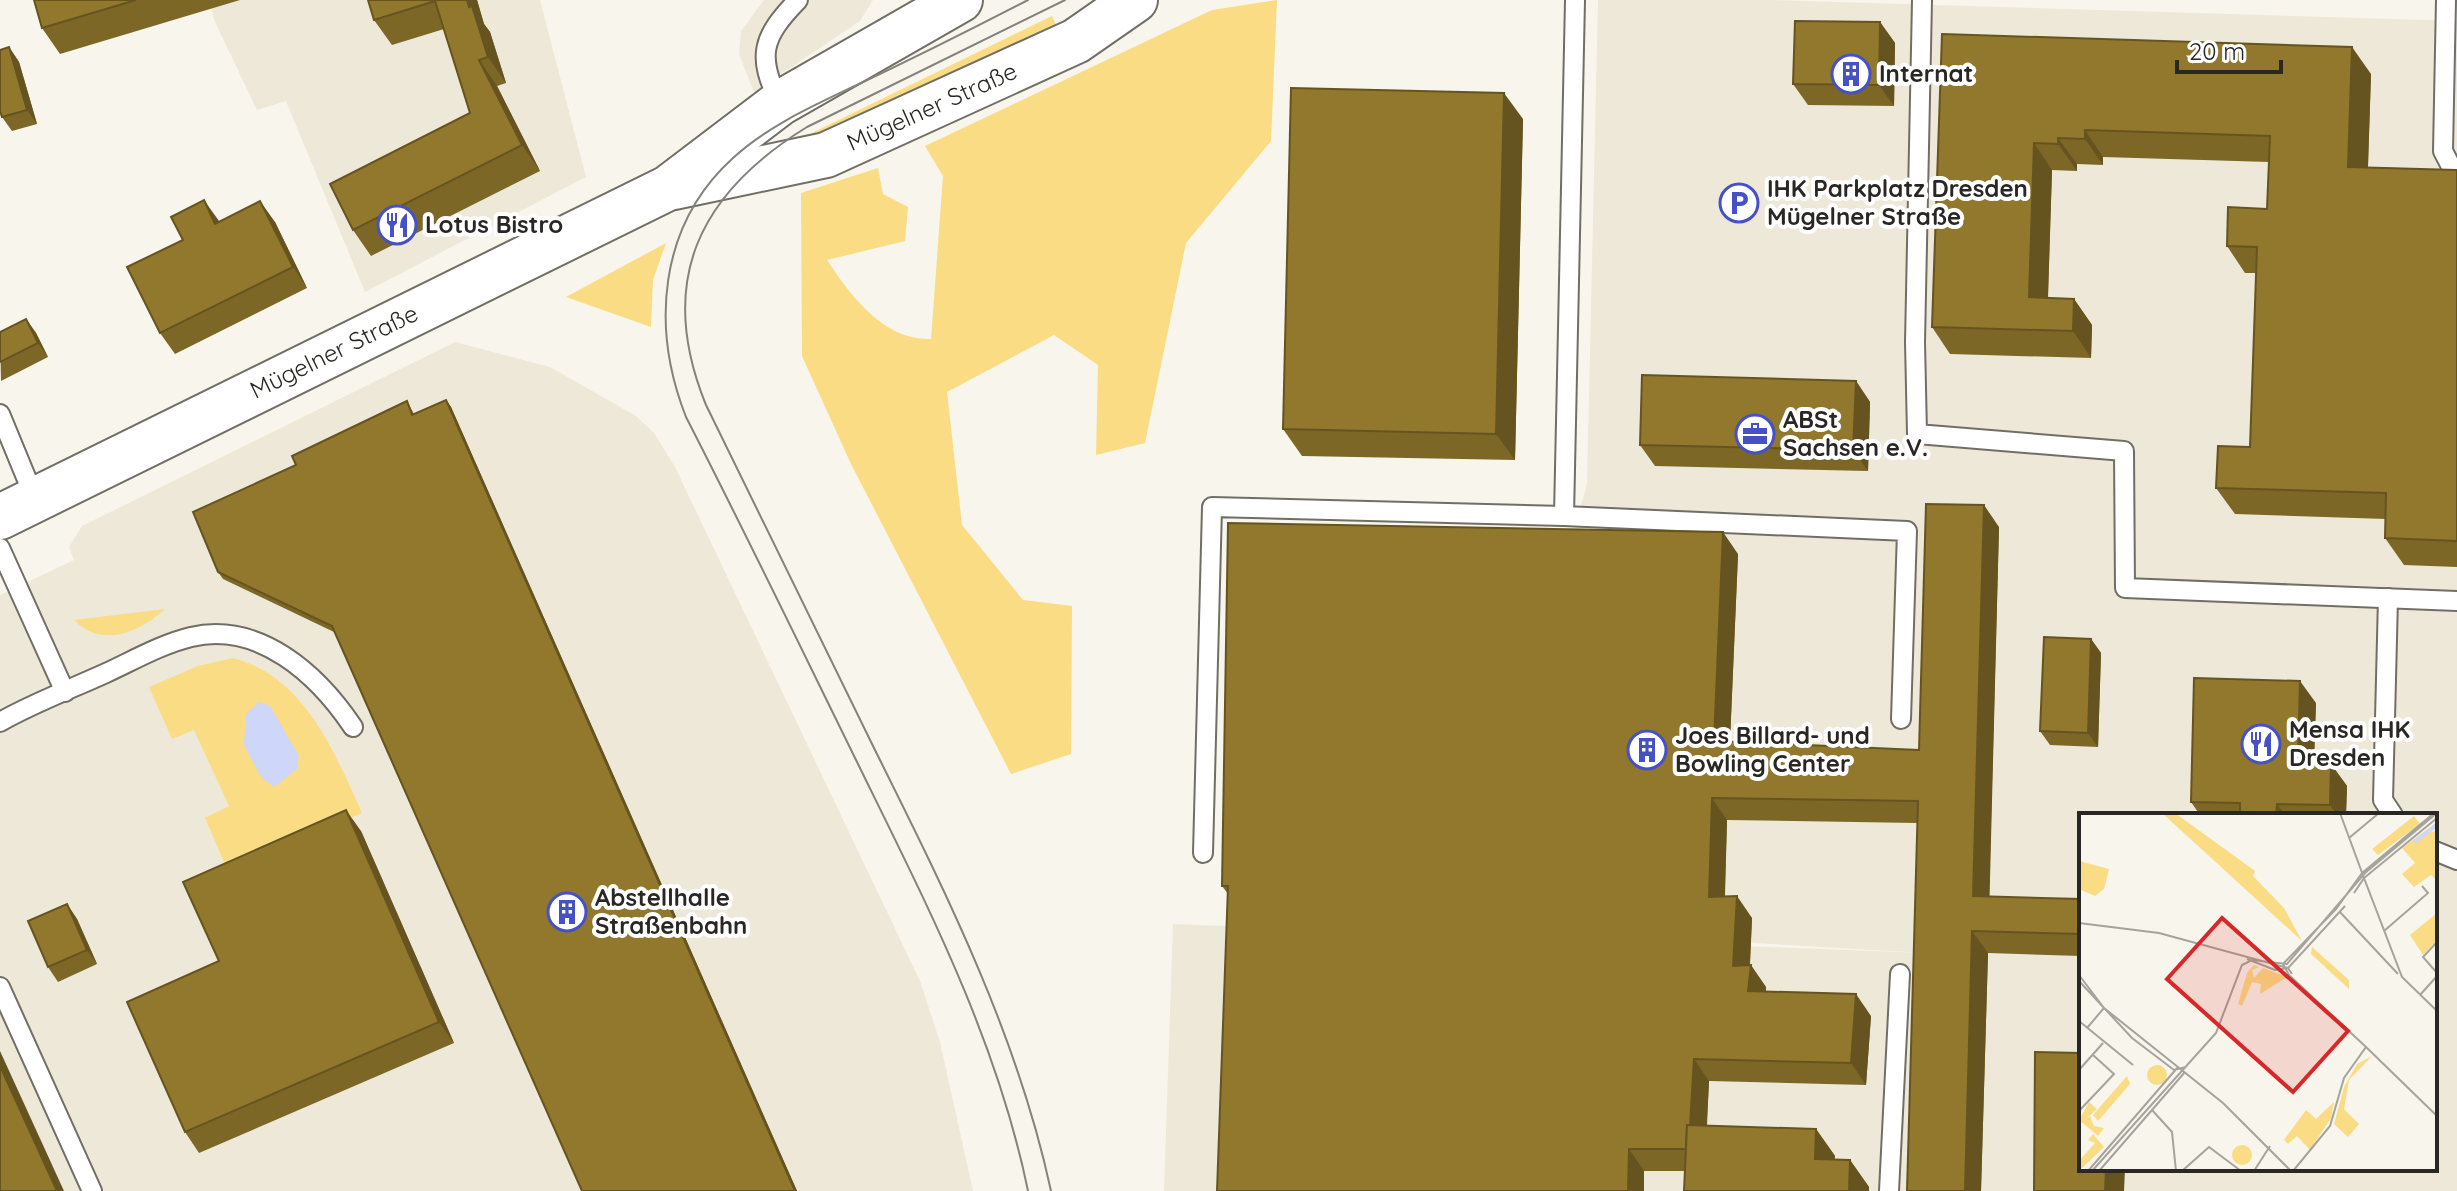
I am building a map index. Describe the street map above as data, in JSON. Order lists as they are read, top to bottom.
{
  "streets": {
    "street": ["Mügelner Straße"]
  },
  "places": {
    "building": ["Internat", "Joes Billard- und Bowling Center", "Abstellhalle Straßenbahn"],
    "parking": ["IHK Parkplatz Dresden Mügelner Straße"],
    "restaurant": ["Lotus Bistro", "Mensa IHK Dresden"],
    "office": ["ABSt Sachsen e.V."]
  },
  "scale_bar": "20 m"
}
